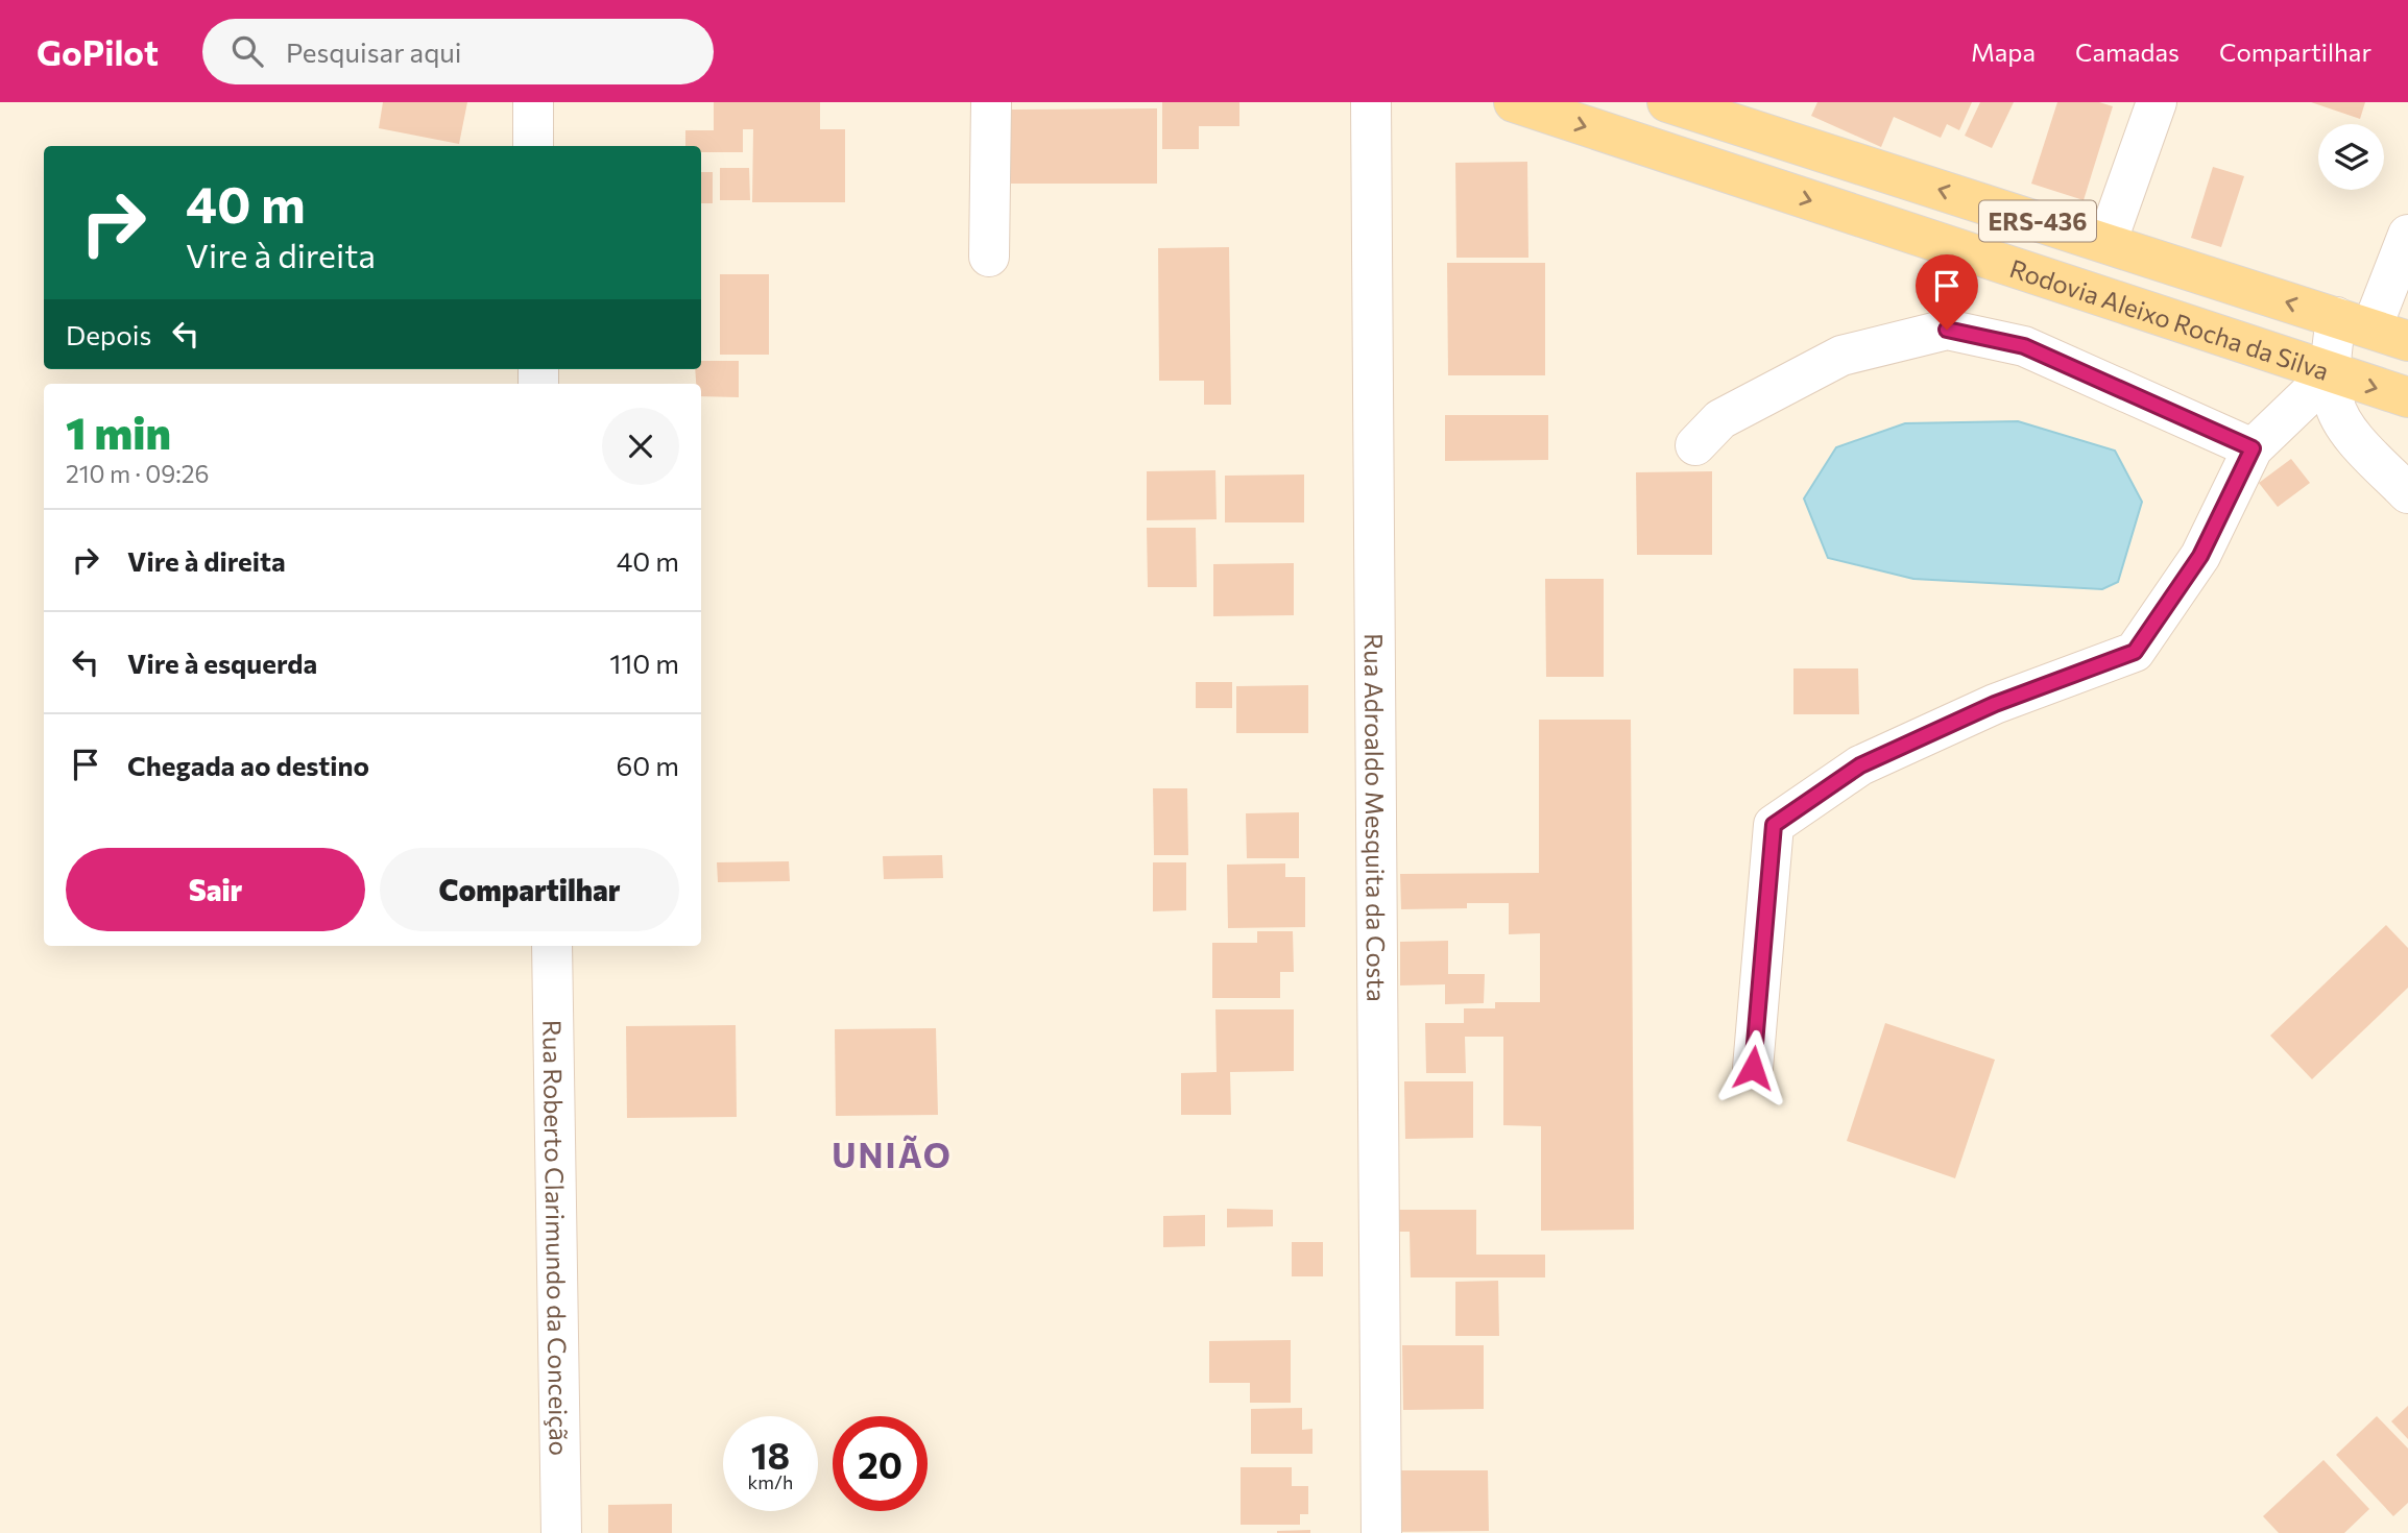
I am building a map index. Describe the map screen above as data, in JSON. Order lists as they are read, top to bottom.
{
  "streets": {
    "main road": ["ERS-436", "Rodovia Aleixo Rocha da Silva"],
    "street": ["Rua Adroaldo Mesquita da Costa", "Rua Roberto Clarimundo da Conceição"]
  },
  "districts": ["UNIÃO"],
  "page": {
    "header": "GoPilot",
    "search": "Pesquisar aqui",
    "nav": ["Mapa", "Camadas", "Compartilhar"],
    "turn": ["40 m", "Vire à direita"],
    "then": "Depois",
    "heading": ["1 min", "210 m · 09:26"],
    "list": [
      {
        "name": "Vire à direita",
        "value": "40 m"
      },
      {
        "name": "Vire à esquerda",
        "value": "110 m"
      },
      {
        "name": "Chegada ao destino",
        "value": "60 m"
      }
    ],
    "buttons": ["Sair", "Compartilhar"],
    "speed": "18 km/h",
    "limit": "20"
  }
}
